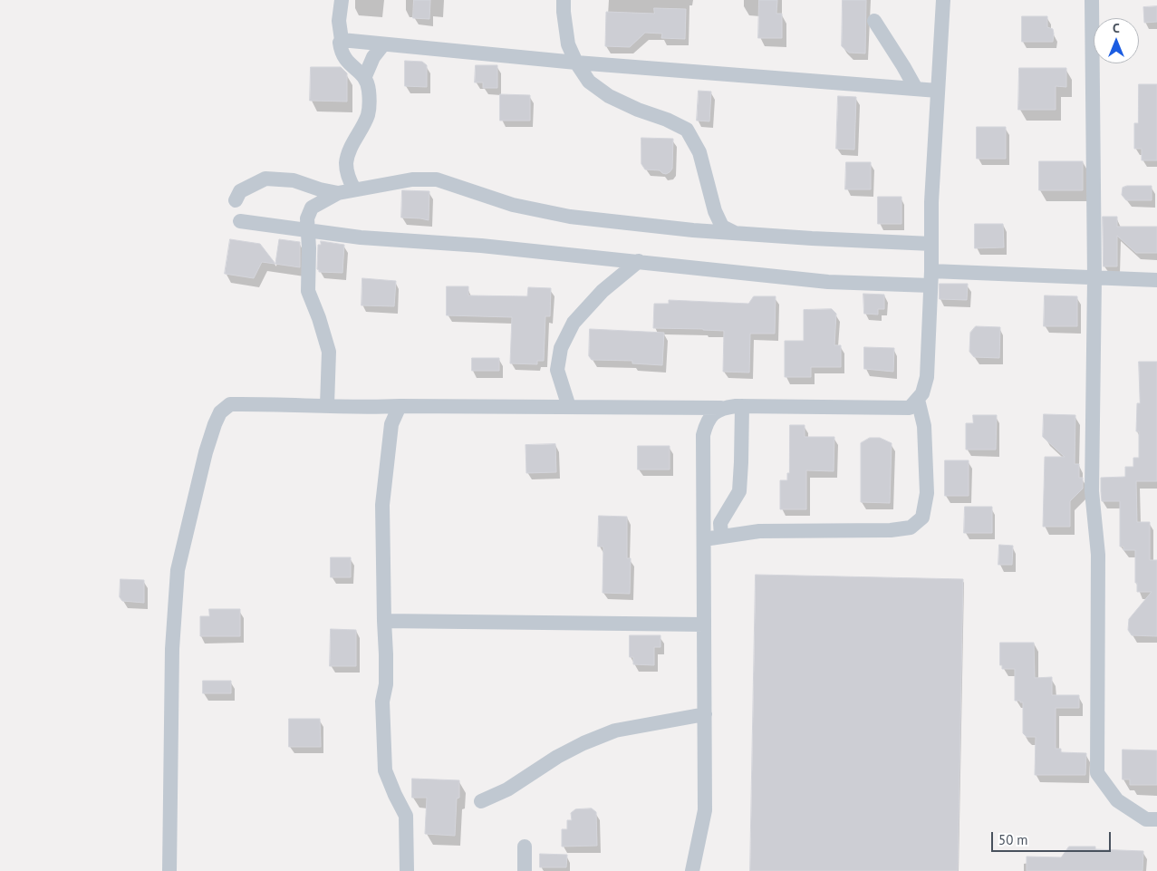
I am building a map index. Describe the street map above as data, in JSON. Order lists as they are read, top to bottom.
{
  "scale_bar": "50 m",
  "north": "top"
}
